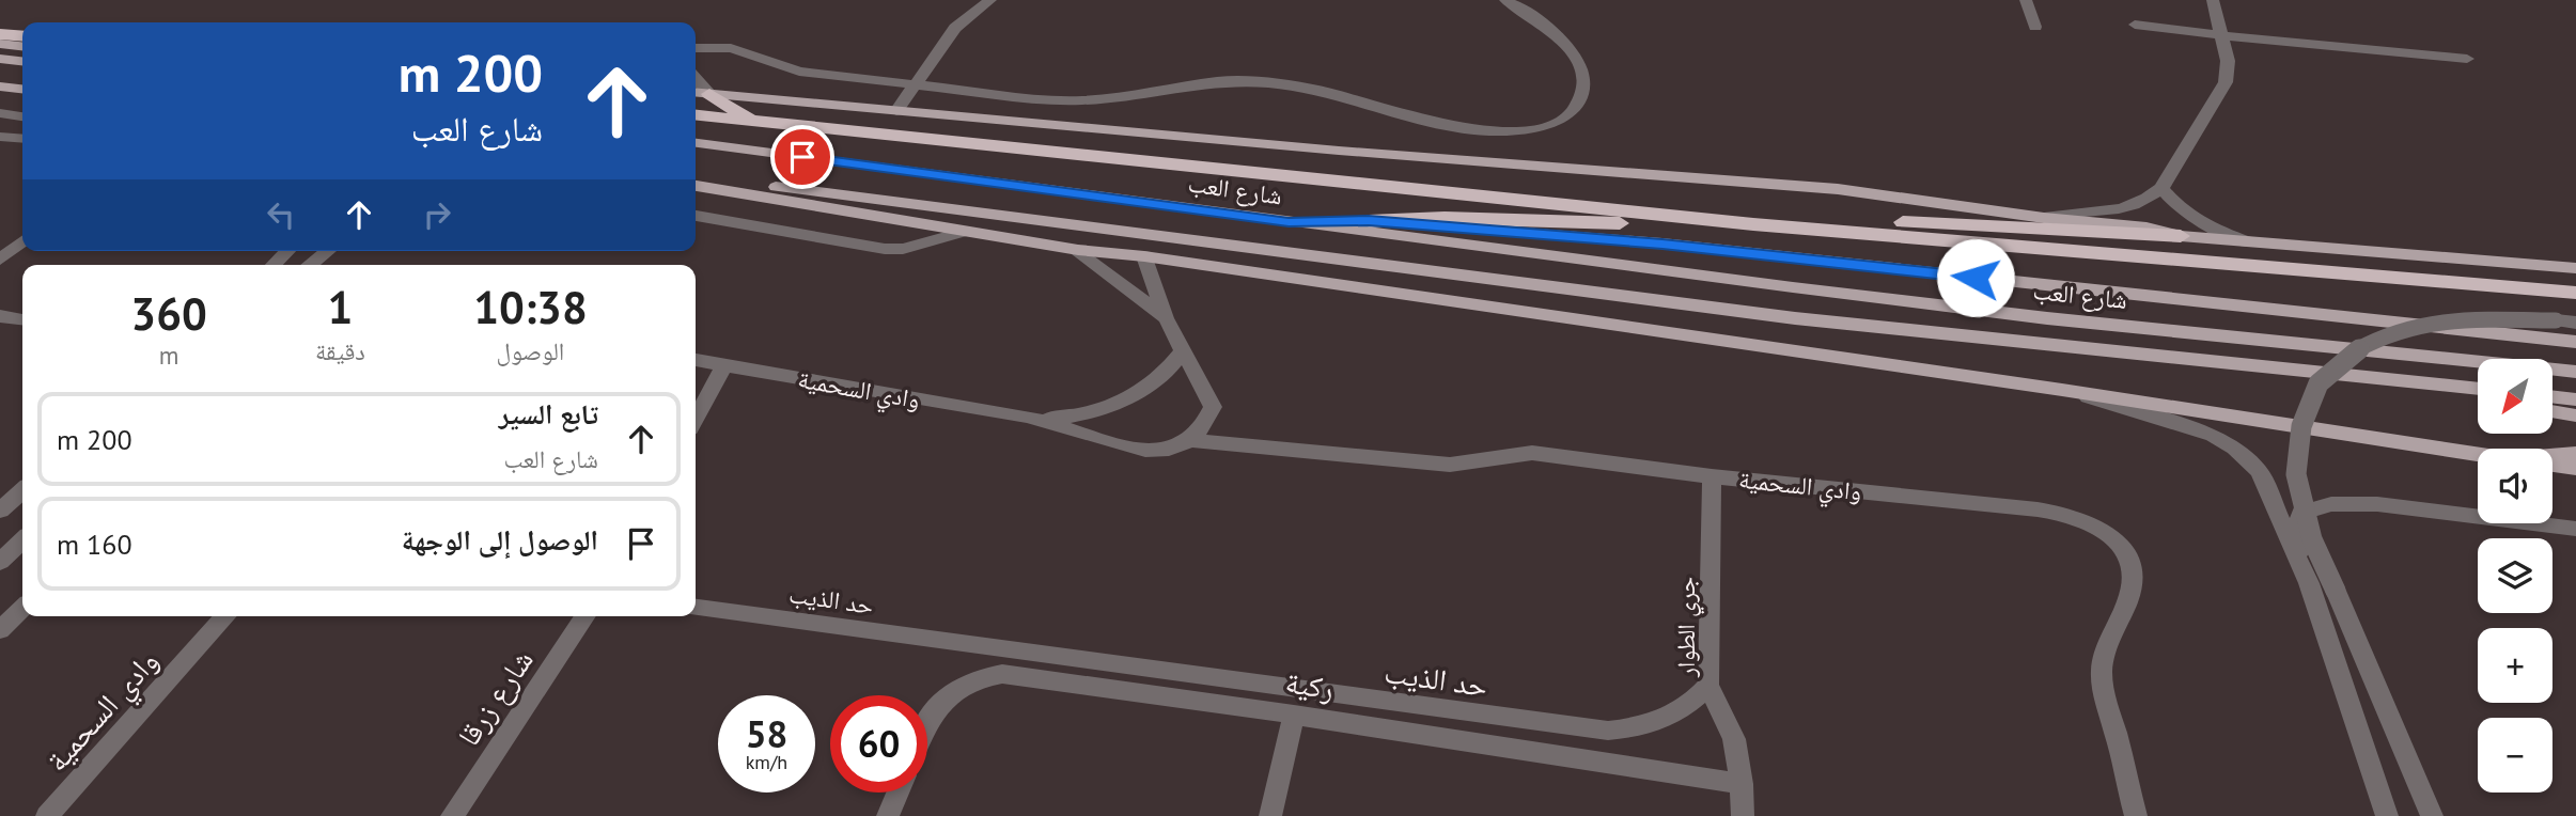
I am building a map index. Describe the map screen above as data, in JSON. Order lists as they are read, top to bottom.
{
  "streets": {
    "main road": ["شارع العب"],
    "street": [
      "وادي السحمية",
      "حد الذيب",
      "جري الطوار",
      "ركية",
      "شارع زرقا"
    ]
  },
  "crossings": [
    ["وادي السحمية", "جري الطوار"],
    ["حد الذيب", "جري الطوار"],
    ["جري الطوار", "ركية"]
  ],
  "north": "bottom left",
  "page": {
    "turn": ["200 m", "شارع العب"],
    "eta": [
      "10:38",
      "الوصول",
      "1",
      "دقيقة",
      "360",
      "m"
    ],
    "map_buttons": ["+", "−"],
    "list": [
      {
        "name": "تابع السير",
        "note": "شارع العب",
        "value": "200 m"
      },
      {
        "name": "الوصول إلى الوجهة",
        "value": "160 m"
      }
    ],
    "speed": "58 km/h",
    "limit": "60"
  }
}
